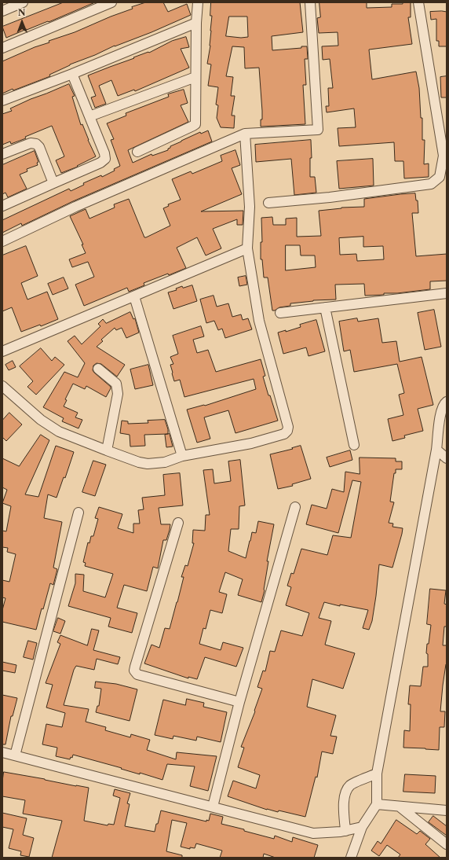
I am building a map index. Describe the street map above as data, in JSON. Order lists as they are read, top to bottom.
{
  "north": "top"
}
